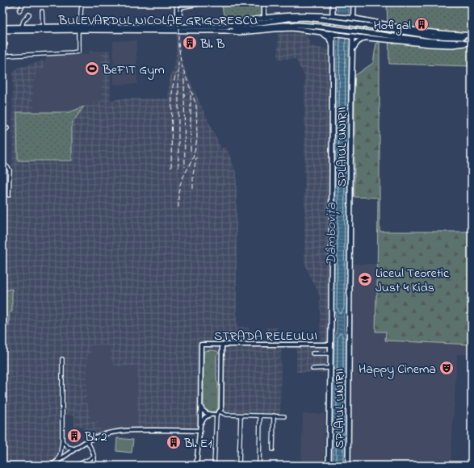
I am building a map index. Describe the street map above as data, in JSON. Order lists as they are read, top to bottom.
{
  "streets": {
    "main road": ["BULEVARDUL NICOLAE GRIGORESCU", "SPLAIUL UNIRII"],
    "street": ["STRADA RELEULUI"]
  },
  "crossings": [
    ["BULEVARDUL NICOLAE GRIGORESCU", "SPLAIUL UNIRII"],
    ["SPLAIUL UNIRII", "STRADA RELEULUI"]
  ],
  "water": ["Dâmbovița"],
  "places": {
    "building": [
      "Hofigal",
      "Bl. B",
      "Bl. 2",
      "Bl. E1"
    ],
    "sports": ["BeFIT Gym"],
    "school or university": ["Liceul Teoretic Just 4 Kids"],
    "theatre": ["Happy Cinema"]
  }
}
